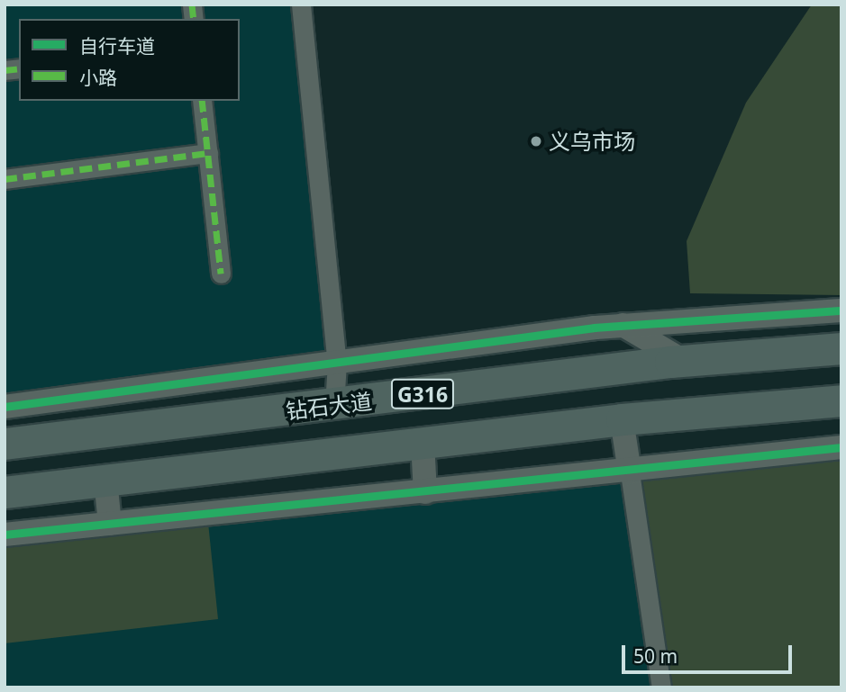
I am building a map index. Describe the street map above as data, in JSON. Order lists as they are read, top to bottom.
{
  "streets": {
    "highway": ["G316", "钻石大道"]
  },
  "places": ["义乌市场"],
  "legend": ["自行车道", "小路"],
  "scale_bar": "50 m"
}
